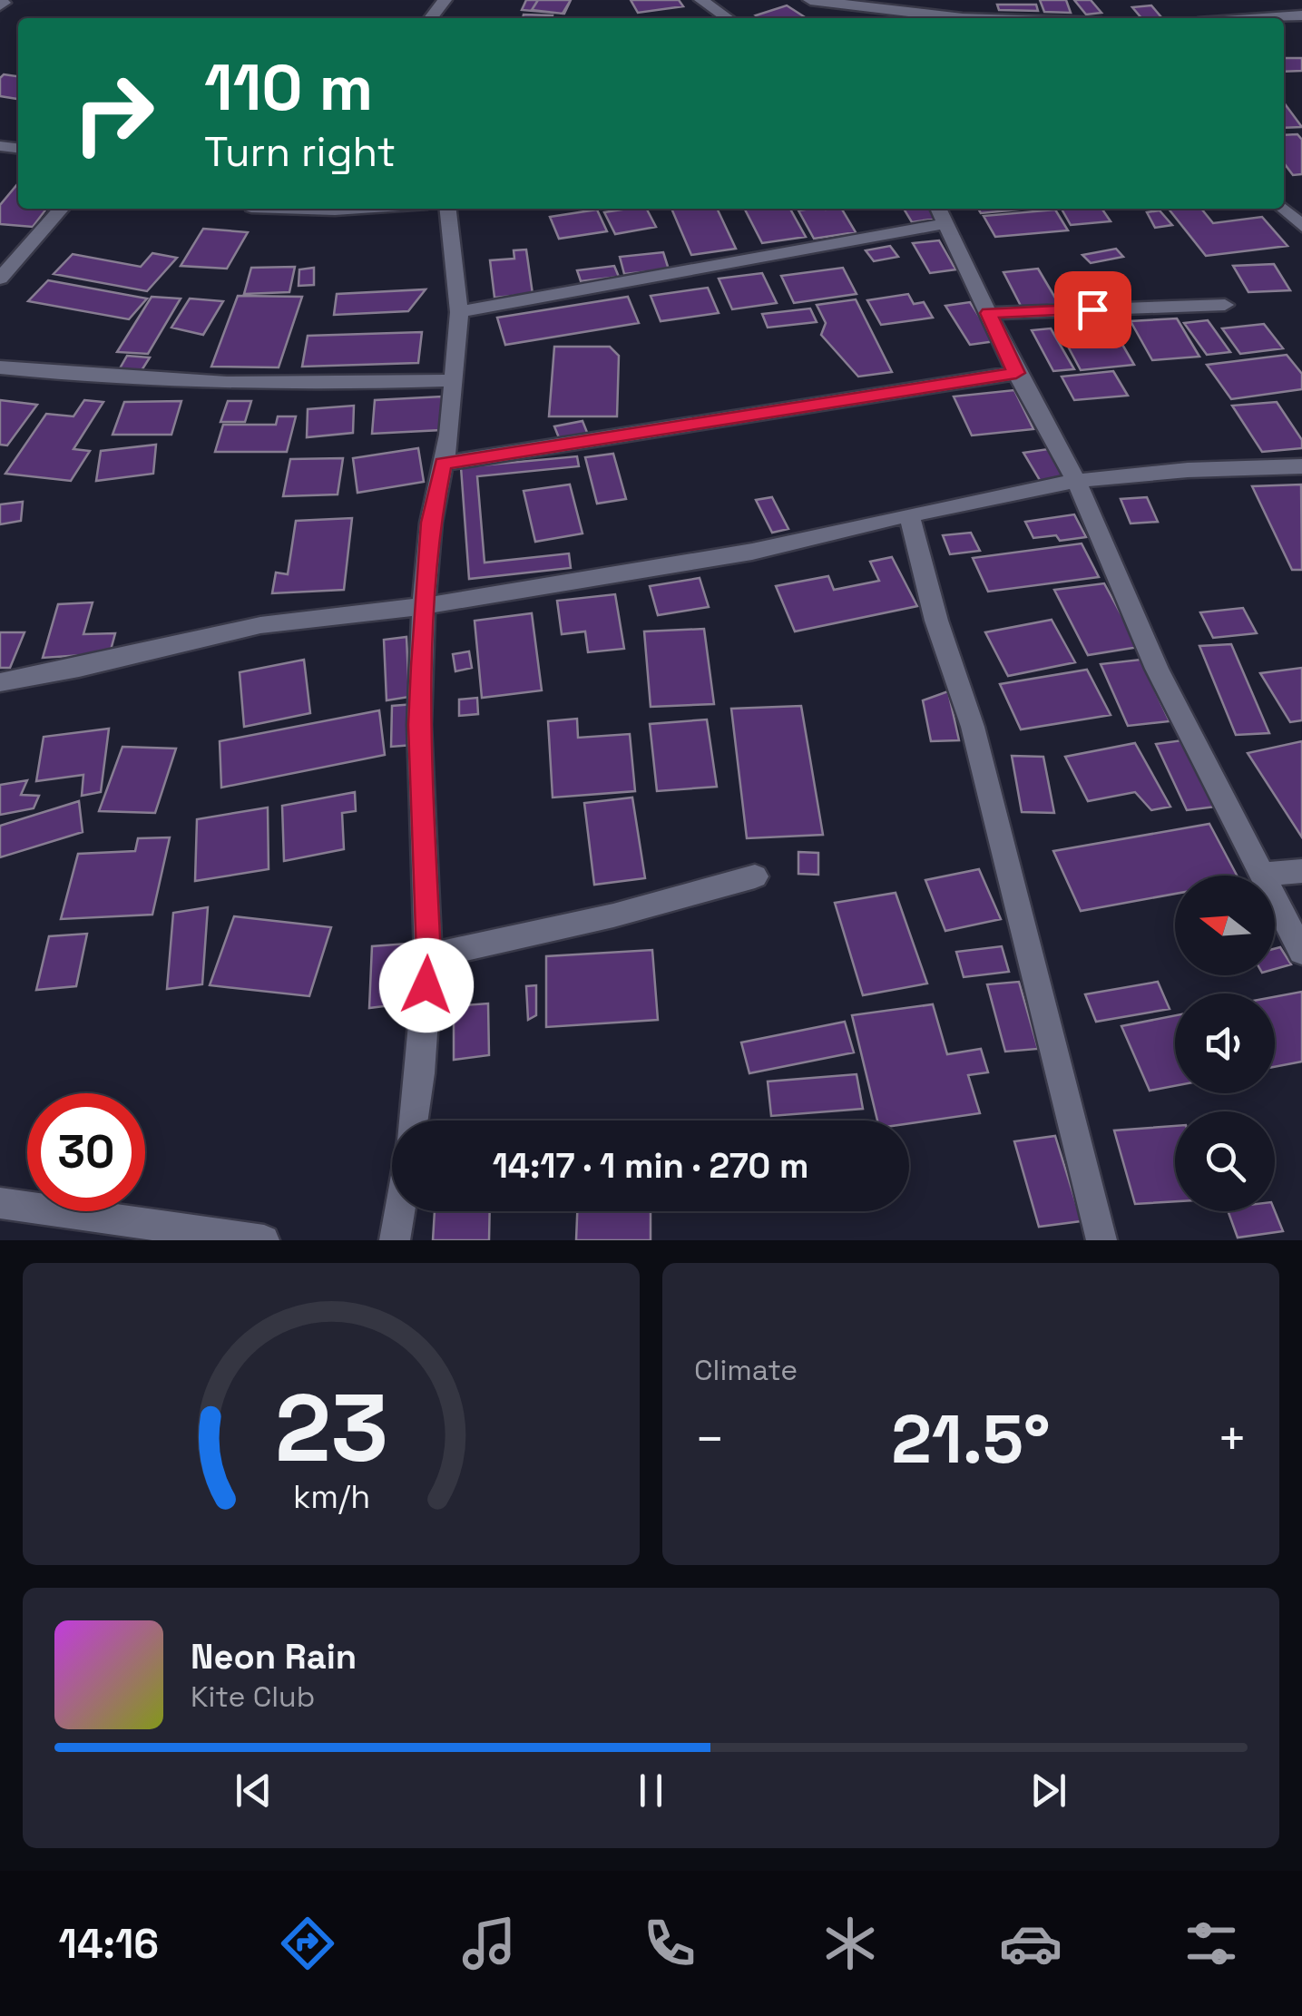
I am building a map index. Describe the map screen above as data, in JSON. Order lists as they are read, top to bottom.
{
  "north": "left",
  "page": {
    "turn": ["110 m", "Turn right"],
    "limit": "30",
    "trip": "14:17 · 1 min · 270 m",
    "tile": "Climate",
    "heat": ["−", "21.5°", "+"],
    "song": ["Neon Rain", "Kite Club"],
    "tabs": "14:16",
    "gauge": ["23", "km/h"]
  }
}
